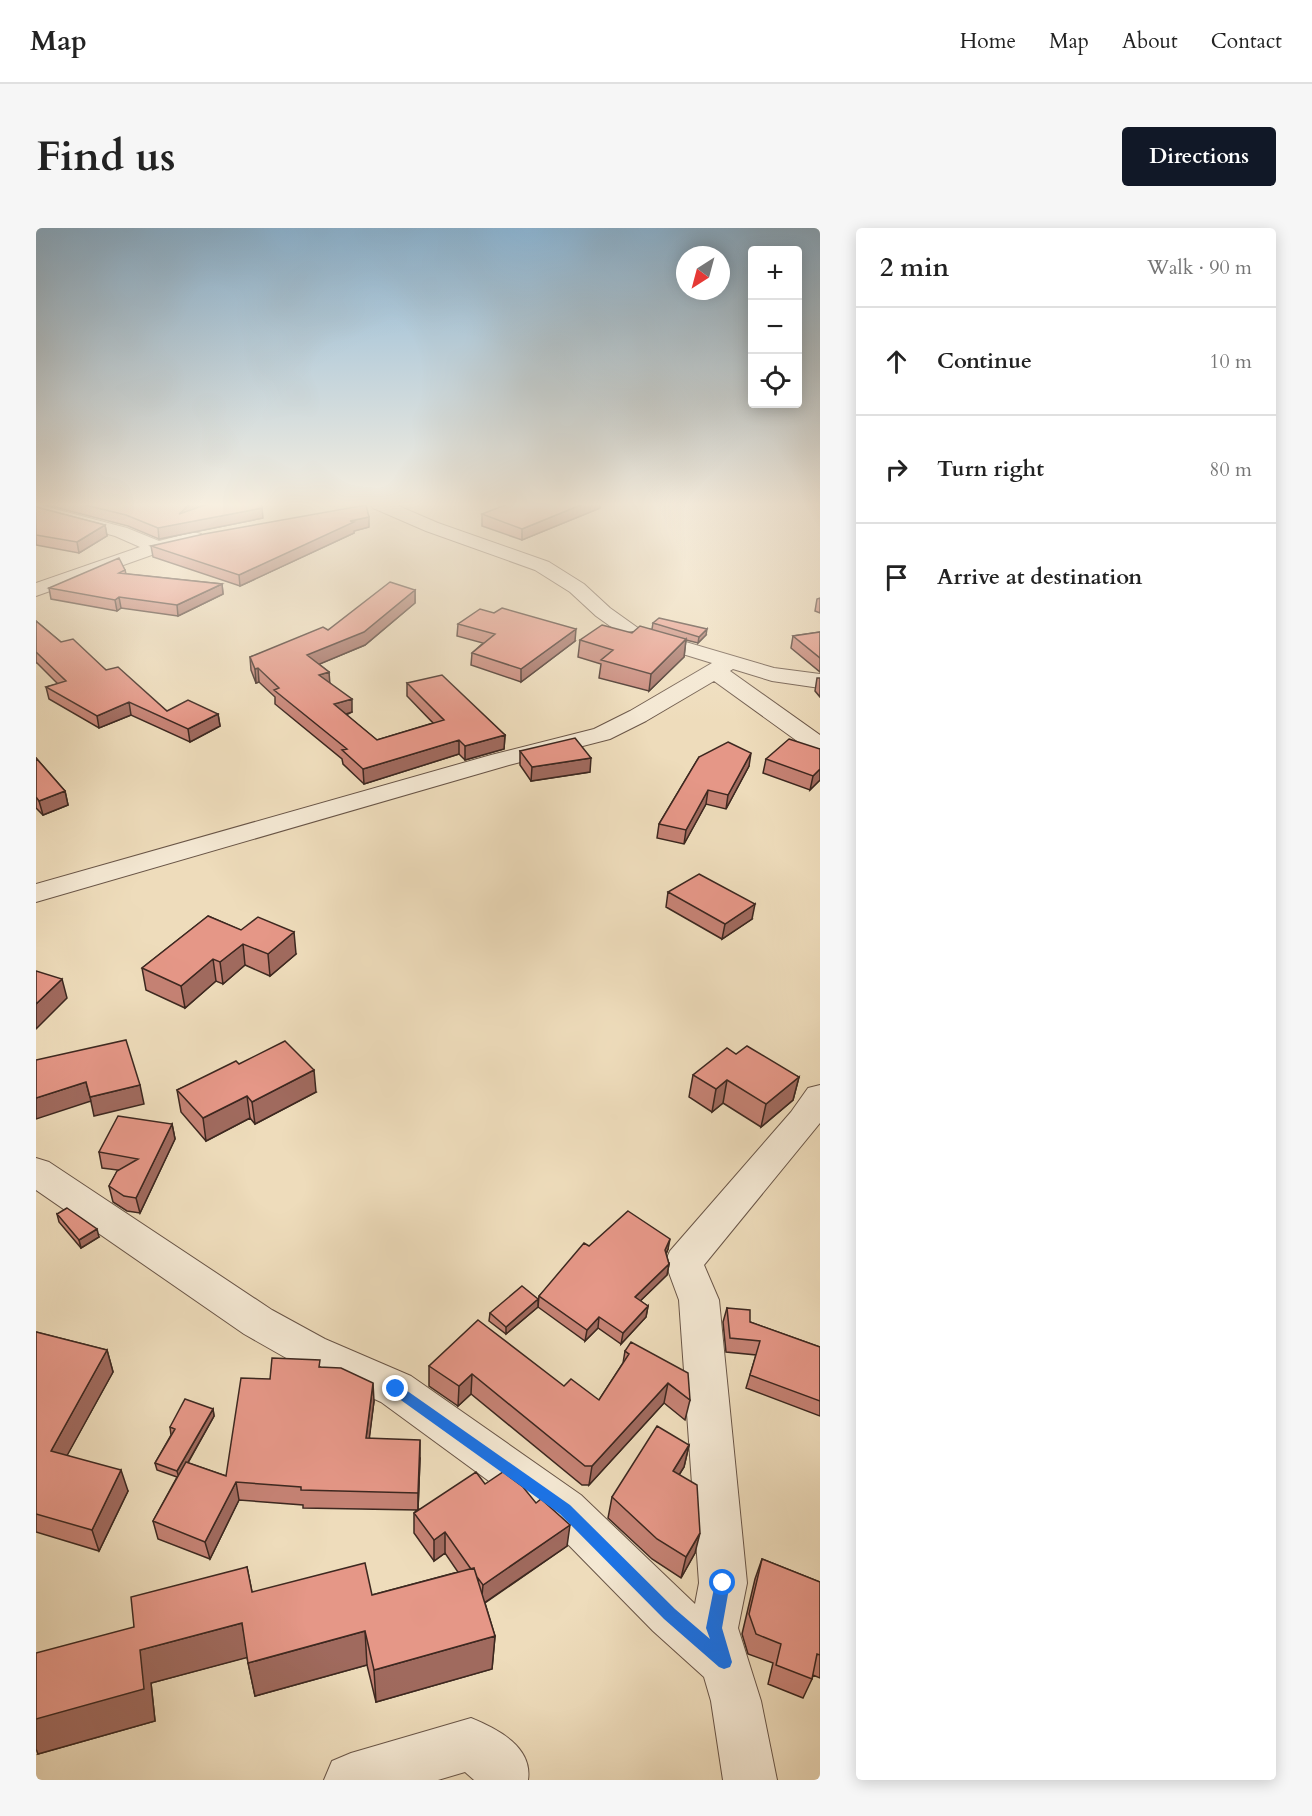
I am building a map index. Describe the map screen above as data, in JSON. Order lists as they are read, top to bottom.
{
  "north": "bottom left",
  "page": {
    "header": "Map",
    "nav": [
      "Home",
      "Map",
      "About",
      "Contact"
    ],
    "buttons": "Directions",
    "title": "Find us",
    "heading": ["2 min", "Walk · 90 m"],
    "map_buttons": ["+", "−"],
    "list": [
      ["Continue", "10 m"],
      ["Turn right", "80 m"],
      "Arrive at destination"
    ]
  }
}
